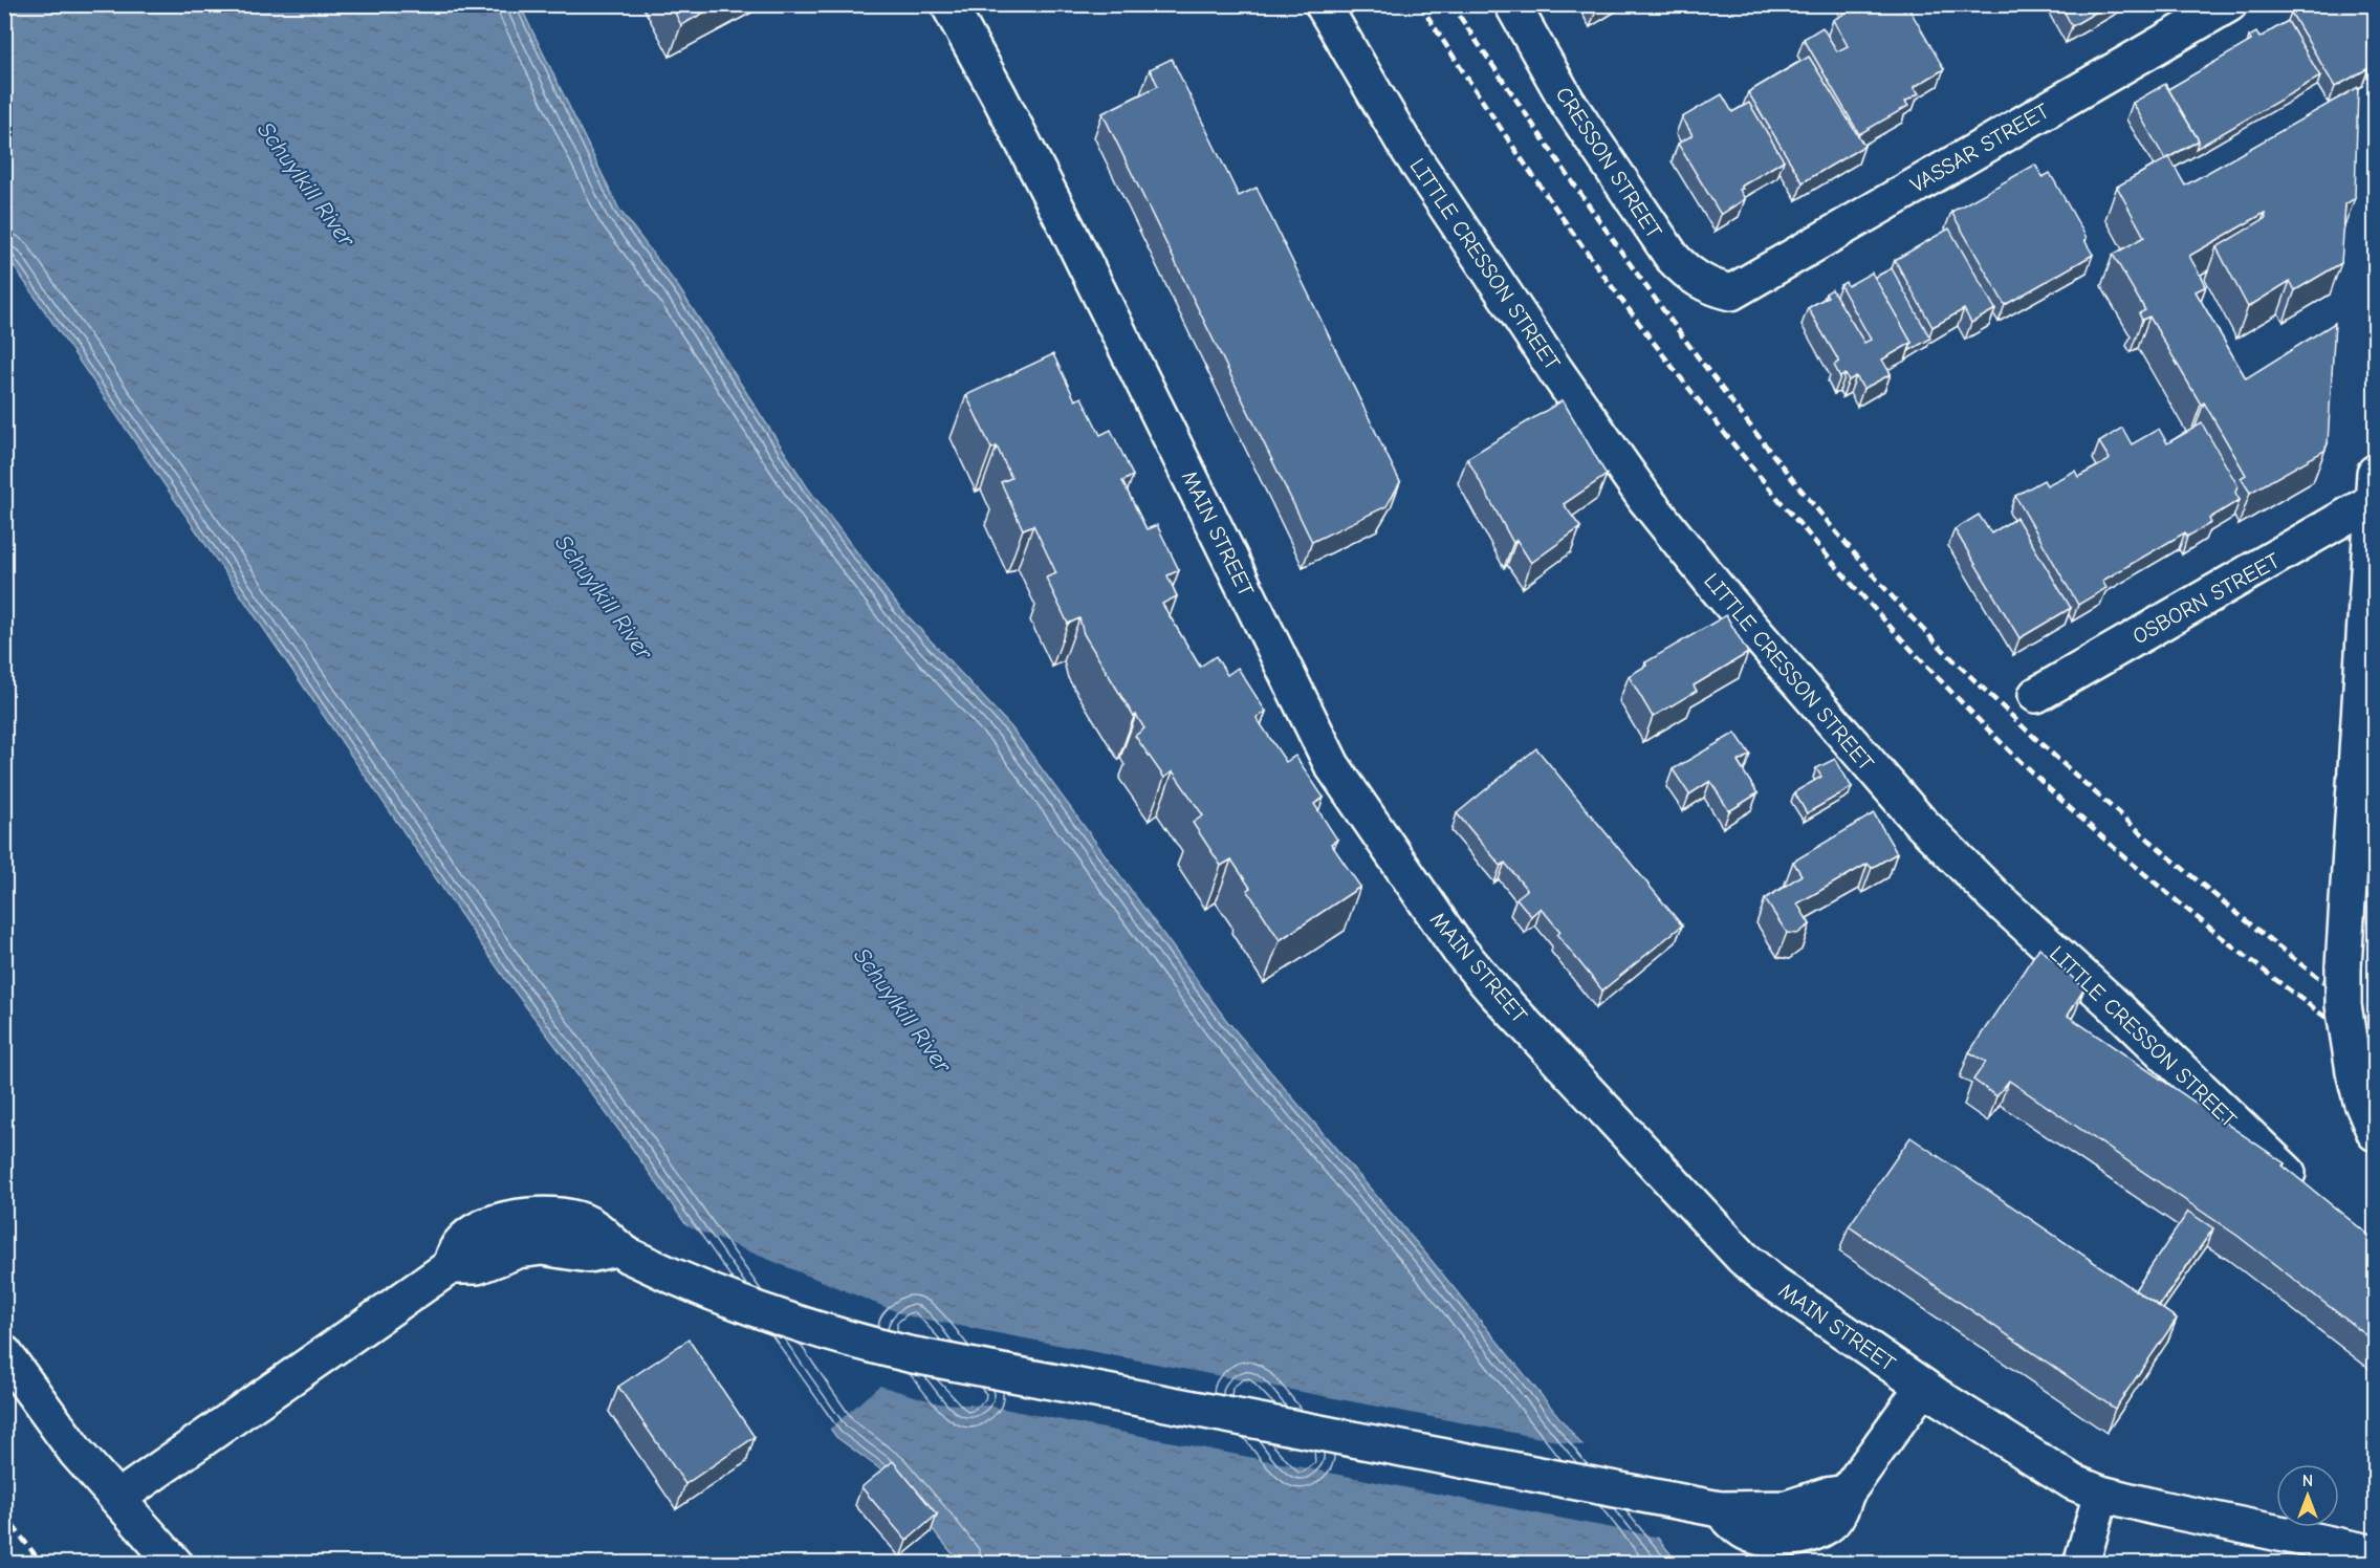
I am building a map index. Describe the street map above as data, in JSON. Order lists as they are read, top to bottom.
{
  "streets": {
    "street": [
      "VASSAR STREET",
      "CRESSON STREET",
      "LITTLE CRESSON STREET",
      "MAIN STREET",
      "OSBORN STREET"
    ]
  },
  "crossings": [
    ["VASSAR STREET", "CRESSON STREET"]
  ],
  "water": ["Schuylkill River"],
  "north": "top"
}
